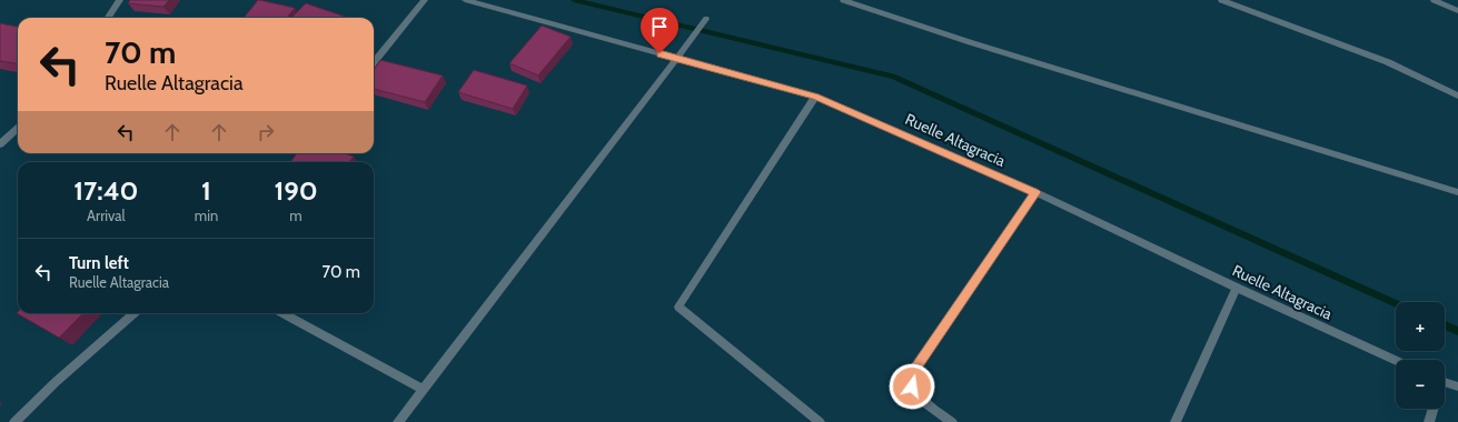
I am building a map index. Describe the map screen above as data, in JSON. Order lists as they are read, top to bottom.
{
  "streets": {
    "street": ["Ruelle Altagracia"]
  },
  "page": {
    "turn": ["70 m", "Ruelle Altagracia"],
    "eta": [
      "17:40",
      "Arrival",
      "1",
      "min",
      "190",
      "m"
    ],
    "list": [
      {
        "name": "Turn left",
        "note": "Ruelle Altagracia",
        "value": "70 m"
      }
    ],
    "map_buttons": ["+", "−"]
  }
}
